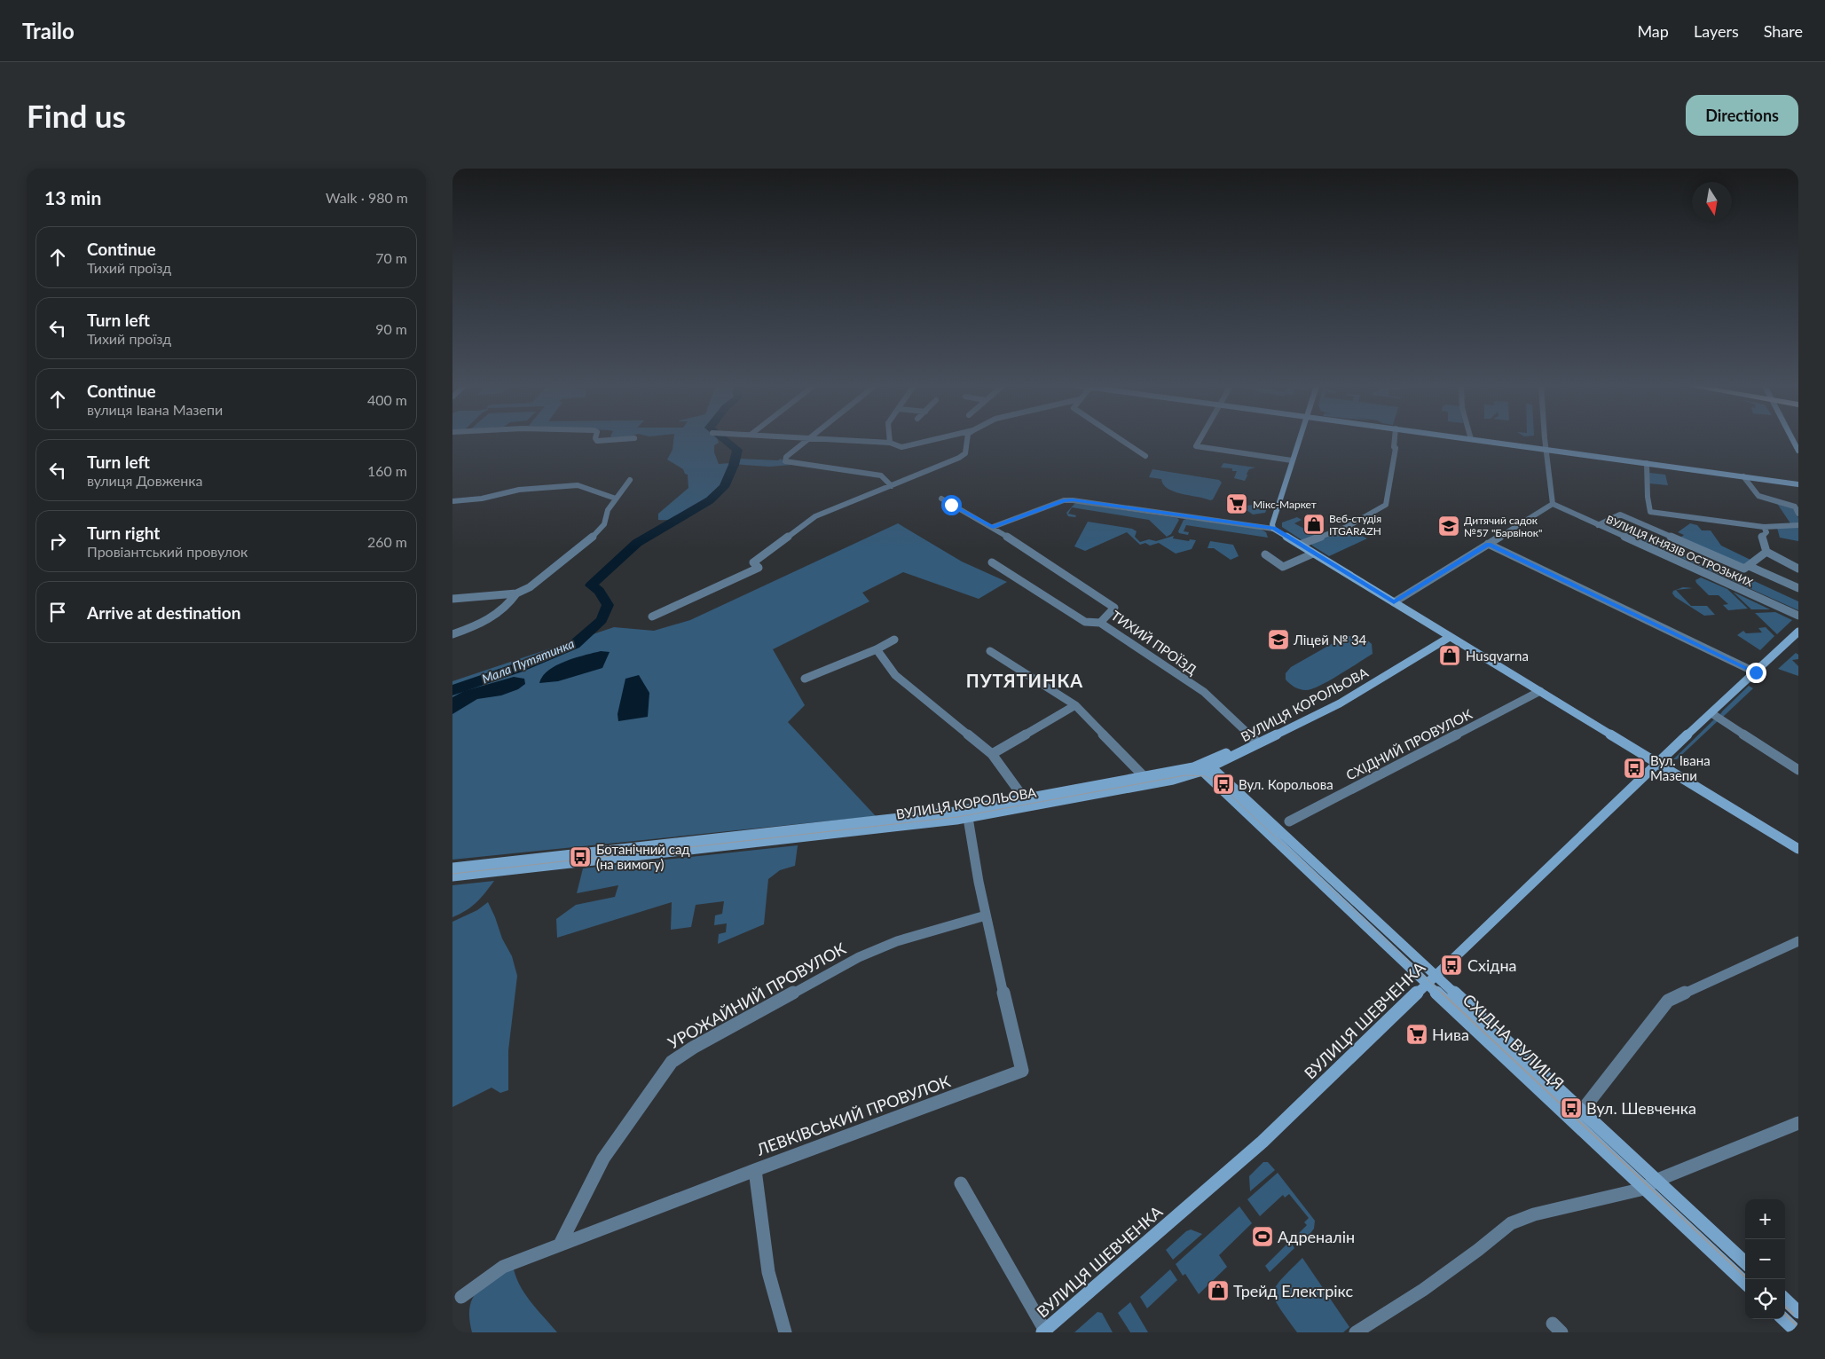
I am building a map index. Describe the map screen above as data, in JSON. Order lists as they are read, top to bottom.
{
  "streets": {
    "main road": ["ВУЛИЦЯ КОРОЛЬОВА", "ВУЛИЦЯ ШЕВЧЕНКА", "СХІДНА ВУЛИЦЯ"],
    "street": [
      "ВУЛИЦЯ КНЯЗІВ ОСТРОЗЬКИХ",
      "ТИХИЙ ПРОЇЗД",
      "СХІДНИЙ ПРОВУЛОК",
      "УРОЖАЙНИЙ ПРОВУЛОК",
      "ЛЕВКІВСЬКИЙ ПРОВУЛОК"
    ]
  },
  "crossings": [
    ["ТИХИЙ ПРОЇЗД", "ВУЛИЦЯ КОРОЛЬОВА"],
    ["ВУЛИЦЯ КОРОЛЬОВА", "СХІДНА ВУЛИЦЯ"],
    ["ВУЛИЦЯ КОРОЛЬОВА", "ЛЕВКІВСЬКИЙ ПРОВУЛОК"],
    ["УРОЖАЙНИЙ ПРОВУЛОК", "ЛЕВКІВСЬКИЙ ПРОВУЛОК"],
    ["ВУЛИЦЯ ШЕВЧЕНКА", "СХІДНА ВУЛИЦЯ"]
  ],
  "districts": ["ПУТЯТИНКА"],
  "water": ["Мала Путятинка"],
  "places": {
    "supermarket": ["Мікс-Маркет", "Нива"],
    "shop": ["Веб-студія ITGARAZH", "Husqvarna", "Трейд Електрікс"],
    "school or university": ["Дитячий садок №57 \"Барвінок\"", "Ліцей № 34"],
    "bus stop": [
      "Вул. Івана Мазепи",
      "Вул. Корольова",
      "Ботанічний сад (на вимогу)",
      "Східна",
      "Вул. Шевченка"
    ],
    "sports": ["Адреналін"]
  },
  "north": "bottom",
  "page": {
    "header": "Trailo",
    "nav": ["Map", "Layers", "Share"],
    "buttons": "Directions",
    "title": "Find us",
    "heading": ["13 min", "Walk · 980 m"],
    "list": [
      ["Continue", "Тихий проїзд", "70 m"],
      ["Turn left", "Тихий проїзд", "90 m"],
      ["Continue", "вулиця Івана Мазепи", "400 m"],
      ["Turn left", "вулиця Довженка", "160 m"],
      ["Turn right", "Провіантський провулок", "260 m"],
      "Arrive at destination"
    ],
    "map_buttons": ["+", "−"]
  }
}
